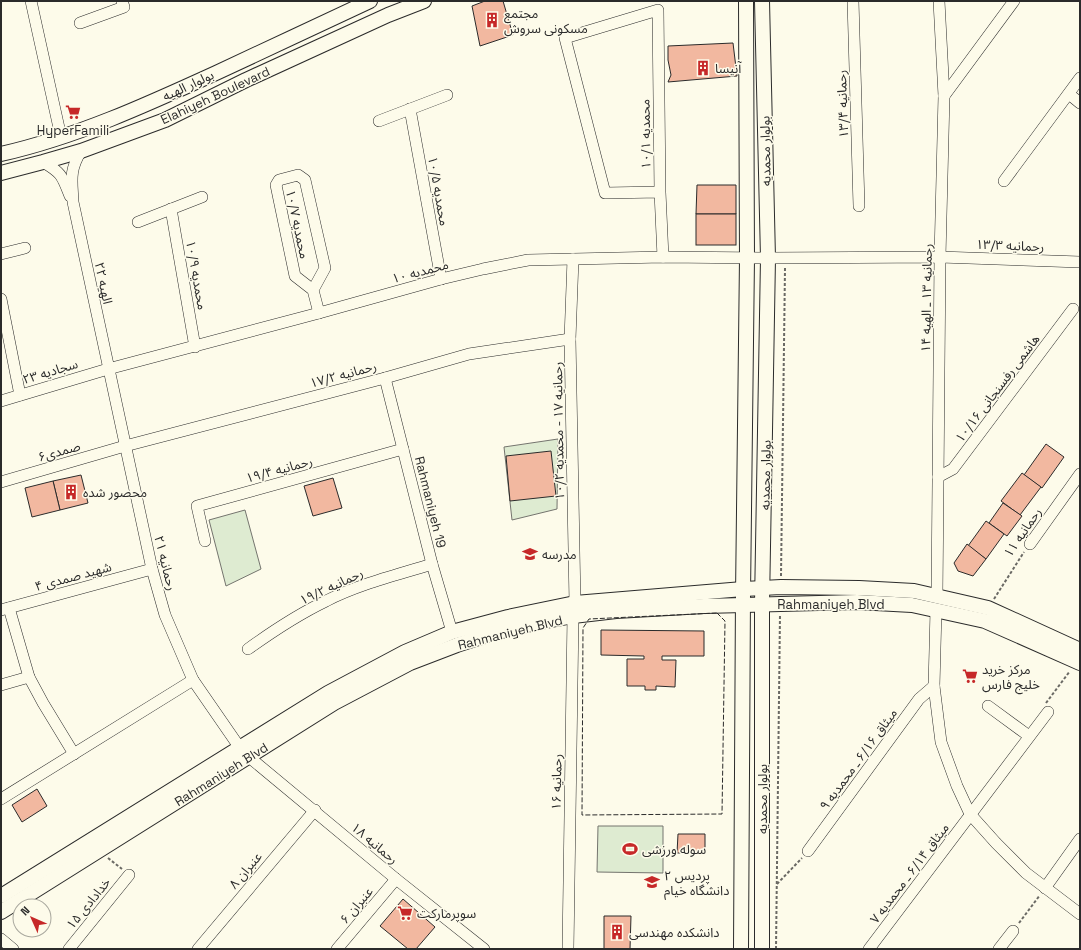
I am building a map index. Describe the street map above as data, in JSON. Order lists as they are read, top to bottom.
{
  "streets": {
    "main road": [
      "بولوار الهیه",
      "Elahiyeh Boulevard",
      "بولوار محمدیه",
      "Rahmaniyeh Blvd"
    ],
    "street": [
      "رحمانیه ۱۳/۴",
      "محمدیه ۱۰/۱",
      "محمدیه ۱۰/۵",
      "محمدیه ۱۰/۷",
      "رحمانیه ۱۳/۳",
      "محمدیه ۱۰",
      "محمدیه ۱۰/۹",
      "الهیه ۲۲",
      "رحمانیه ۱۳ ـ الهیه ۱۴",
      "سجادیه ۲۳",
      "رحمانیه ۱۷/۲",
      "هاشمی رفسنجانی ۱۰/۱۶",
      "رحمانیه ۱۷ - محمدیه ۱۰/۲",
      "صمدی۶",
      "رحمانیه ۱۹/۴",
      "Rahmaniyeh 19",
      "رحمانیه ۱۱",
      "رحمانیه ۲۱",
      "شهید صمدی ۴",
      "رحمانیه ۱۹/۲",
      "میثاق ۶/۱۶ ـ محمدیه ۹",
      "رحمانیه ۱۶",
      "رحمانیه ۱۸",
      "عنبران ۸",
      "میثاق ۶/۱۴ ـ محمدیه ۷",
      "خدادادی ۱۵",
      "عنبران ۶"
    ]
  },
  "crossings": [
    ["محمدیه ۱۰/۱", "محمدیه ۱۰"],
    ["بولوار محمدیه", "رحمانیه ۱۳/۳"],
    ["بولوار محمدیه", "محمدیه ۱۰"],
    ["بولوار محمدیه", "Rahmaniyeh Blvd"],
    ["محمدیه ۱۰/۵", "محمدیه ۱۰"],
    ["رحمانیه ۱۳/۳", "محمدیه ۱۰"],
    ["رحمانیه ۱۳/۳", "رحمانیه ۱۳ ـ الهیه ۱۴"],
    ["محمدیه ۱۰", "محمدیه ۱۰/۹"],
    ["محمدیه ۱۰", "الهیه ۲۲"],
    ["محمدیه ۱۰", "سجادیه ۲۳"],
    ["محمدیه ۱۰", "رحمانیه ۱۷ - محمدیه ۱۰/۲"],
    ["محمدیه ۱۰", "رحمانیه ۲۱"],
    ["الهیه ۲۲", "سجادیه ۲۳"],
    ["الهیه ۲۲", "رحمانیه ۲۱"],
    ["رحمانیه ۱۳ ـ الهیه ۱۴", "هاشمی رفسنجانی ۱۰/۱۶"],
    ["رحمانیه ۱۳ ـ الهیه ۱۴", "Rahmaniyeh Blvd"],
    ["رحمانیه ۱۳ ـ الهیه ۱۴", "میثاق ۶/۱۶ ـ محمدیه ۹"],
    ["رحمانیه ۱۳ ـ الهیه ۱۴", "میثاق ۶/۱۴ ـ محمدیه ۷"],
    ["سجادیه ۲۳", "رحمانیه ۲۱"],
    ["رحمانیه ۱۷/۲", "رحمانیه ۱۷ - محمدیه ۱۰/۲"],
    ["رحمانیه ۱۷/۲", "صمدی۶"],
    ["رحمانیه ۱۷/۲", "Rahmaniyeh 19"],
    ["رحمانیه ۱۷/۲", "رحمانیه ۲۱"],
    ["رحمانیه ۱۷ - محمدیه ۱۰/۲", "Rahmaniyeh Blvd"],
    ["رحمانیه ۱۷ - محمدیه ۱۰/۲", "رحمانیه ۱۶"],
    ["صمدی۶", "رحمانیه ۲۱"],
    ["رحمانیه ۱۹/۴", "Rahmaniyeh 19"],
    ["Rahmaniyeh 19", "رحمانیه ۱۹/۲"],
    ["Rahmaniyeh 19", "Rahmaniyeh Blvd"],
    ["رحمانیه ۱۱", "Rahmaniyeh Blvd"],
    ["رحمانیه ۲۱", "شهید صمدی ۴"],
    ["رحمانیه ۲۱", "Rahmaniyeh Blvd"],
    ["رحمانیه ۲۱", "رحمانیه ۱۸"],
    ["Rahmaniyeh Blvd", "رحمانیه ۱۶"],
    ["Rahmaniyeh Blvd", "رحمانیه ۱۸"],
    ["رحمانیه ۱۸", "عنبران ۸"],
    ["رحمانیه ۱۸", "عنبران ۶"]
  ],
  "places": {
    "building": [
      "مجتمع مسکونی سروش",
      "آنیسا",
      "محصور شده",
      "دانشکده مهندسی"
    ],
    "supermarket": ["HyperFamili", "مرکز خرید خلیج فارس", "سوپرمارکت"],
    "school or university": ["مدرسه", "پردیس ۲ دانشگاه خیام"],
    "sports": ["سوله ورزشی"]
  },
  "north": "top left"
}
